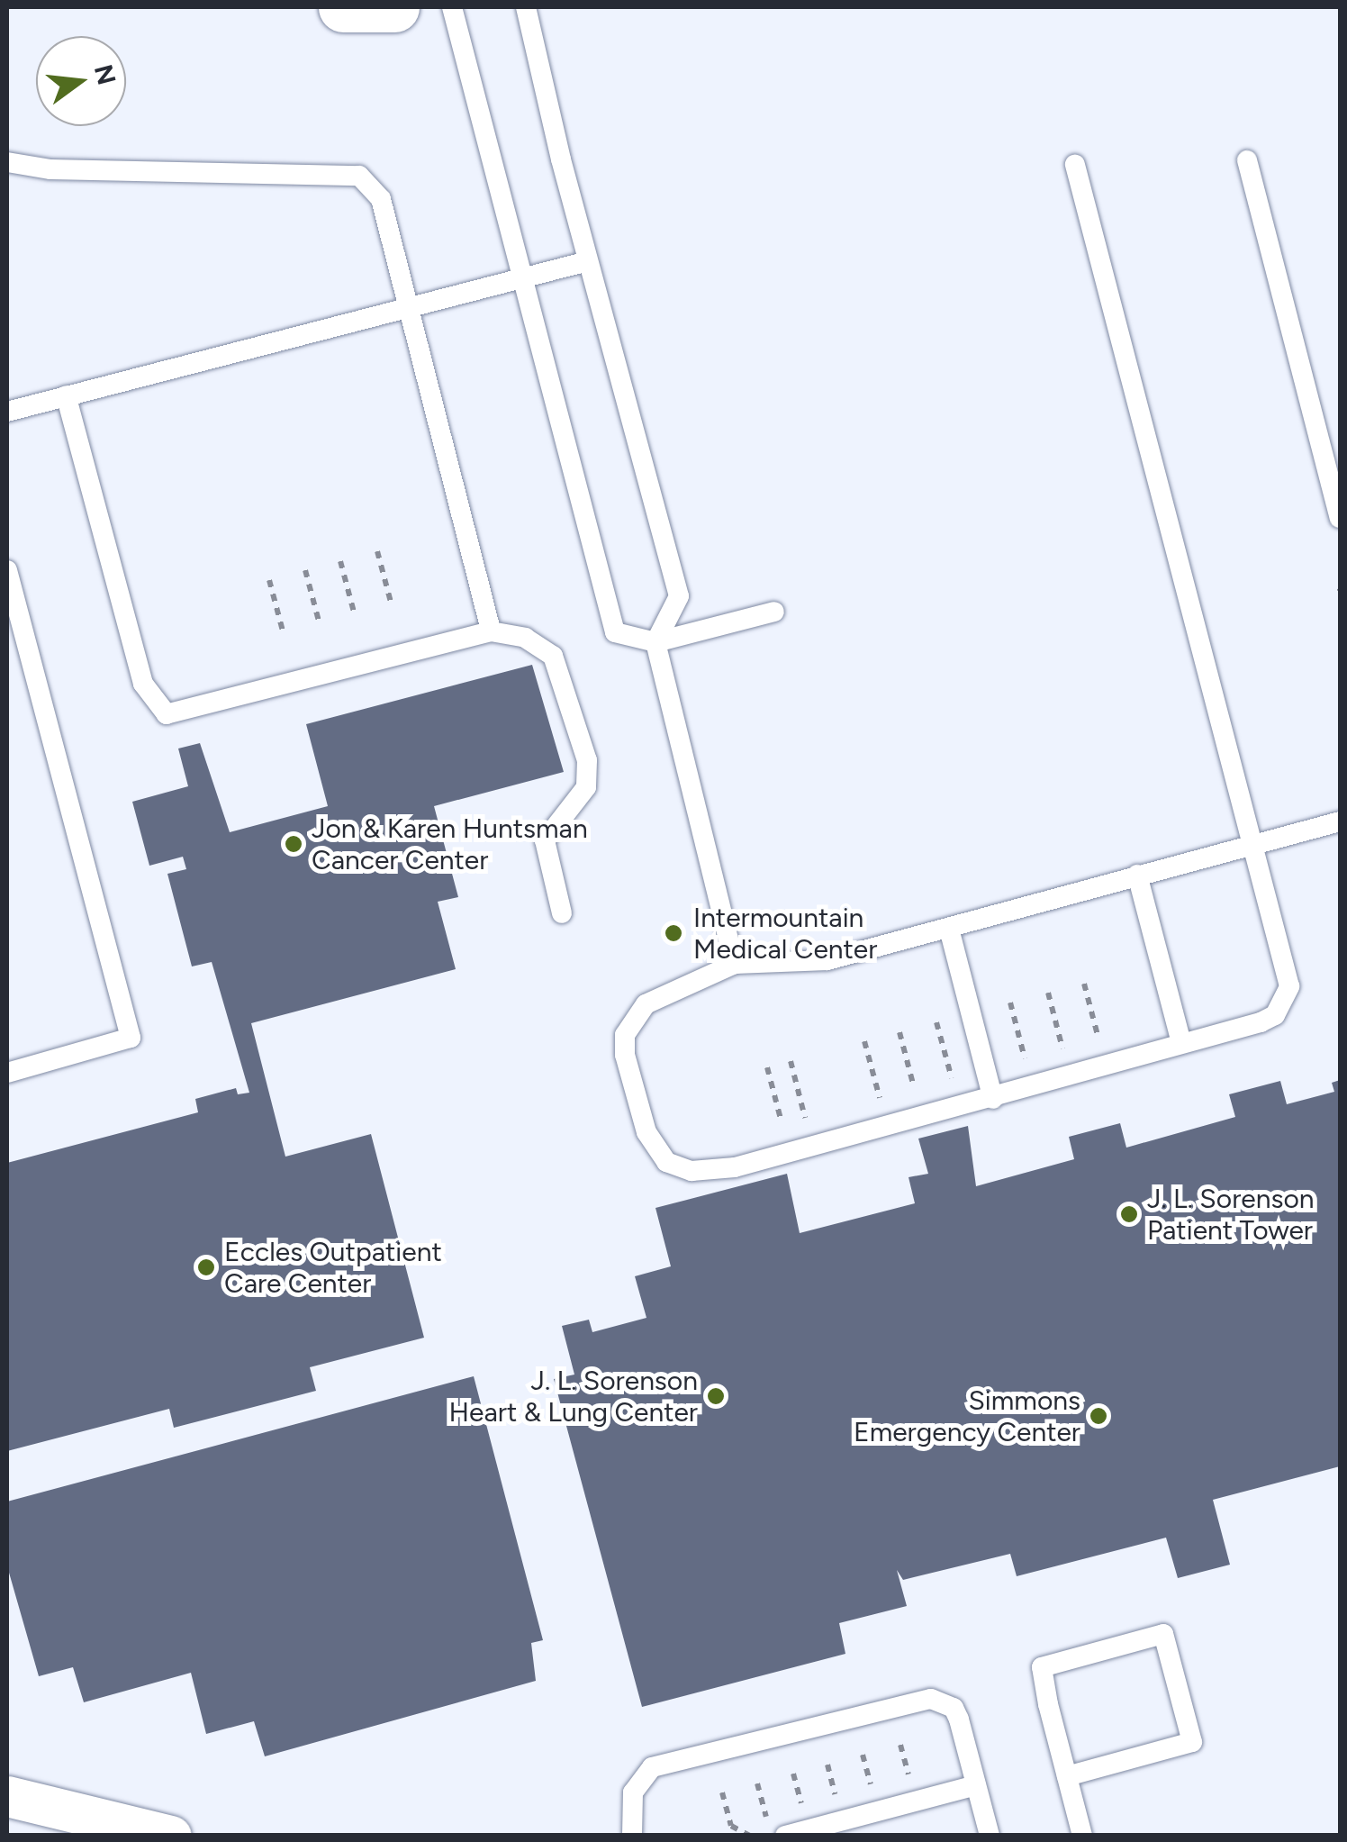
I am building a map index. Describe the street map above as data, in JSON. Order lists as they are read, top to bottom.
{
  "places": [
    "Jon & Karen Huntsman Cancer Center",
    "Intermountain Medical Center",
    "J. L. Sorenson Patient Tower",
    "Eccles Outpatient Care Center",
    "J. L. Sorenson Heart & Lung Center",
    "Simmons Emergency Center"
  ],
  "north": "right"
}
